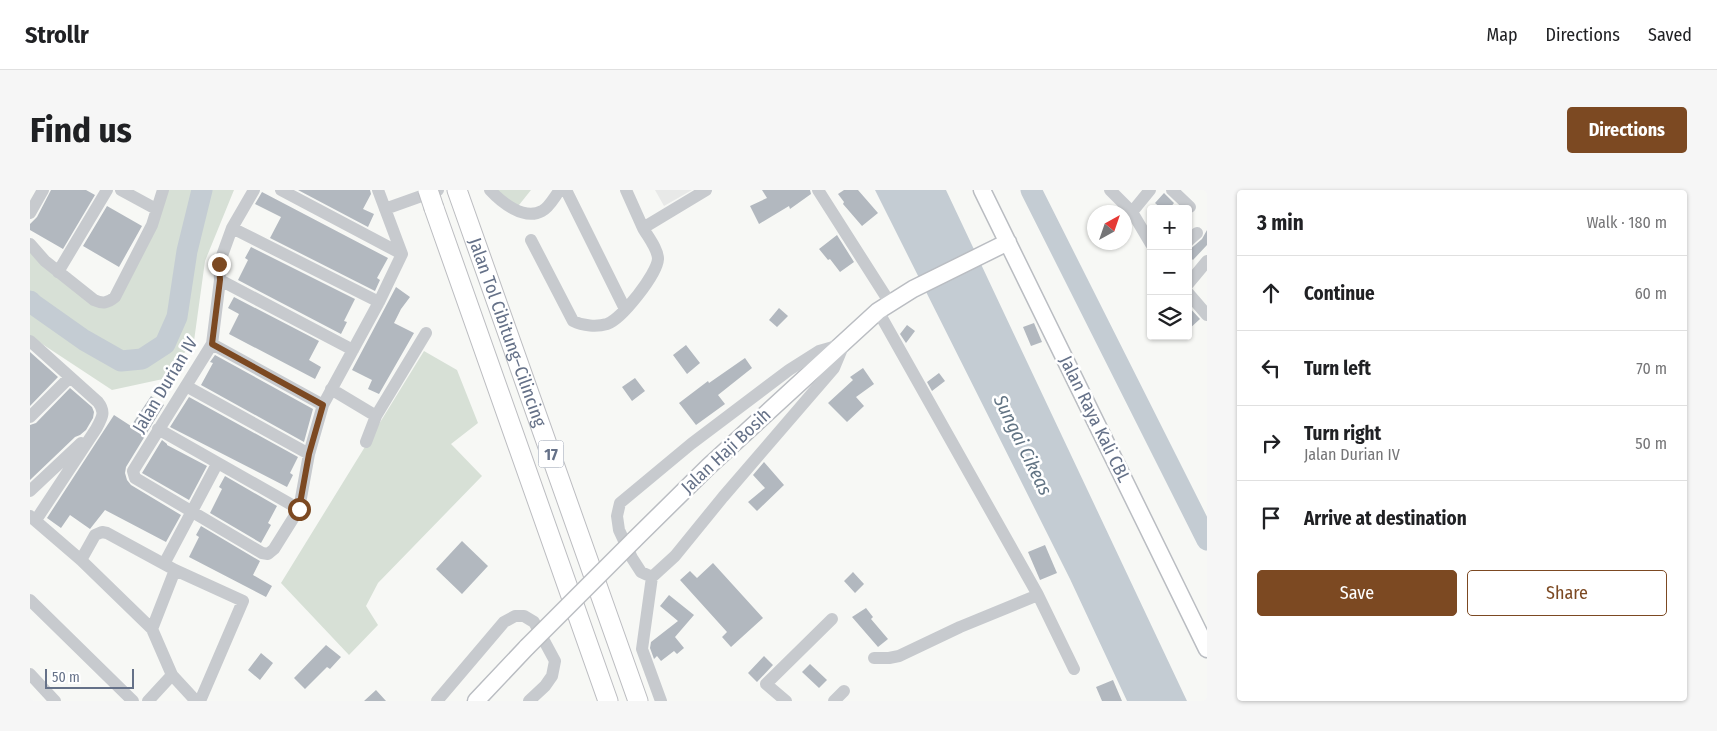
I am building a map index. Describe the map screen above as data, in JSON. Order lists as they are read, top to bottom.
{
  "streets": {
    "highway": ["Jalan Tol Cibitung–Cilincing", "17"],
    "main road": ["Jalan Raya Kali CBL", "Jalan Haji Bosih"],
    "street": ["Jalan Durian IV"]
  },
  "crossings": [
    ["Jalan Raya Kali CBL", "Jalan Haji Bosih"]
  ],
  "water": ["Sungai Cikeas"],
  "scale_bar": "50 m",
  "north": "top right",
  "page": {
    "header": "Strollr",
    "nav": ["Map", "Directions", "Saved"],
    "buttons": [
      "Directions",
      ["Save", "Share"]
    ],
    "title": "Find us",
    "heading": ["3 min", "Walk · 180 m"],
    "map_buttons": ["+", "−"],
    "list": [
      ["Continue", "60 m"],
      ["Turn left", "70 m"],
      ["Turn right", "Jalan Durian IV", "50 m"],
      "Arrive at destination"
    ],
    "scale": "50 m"
  }
}
